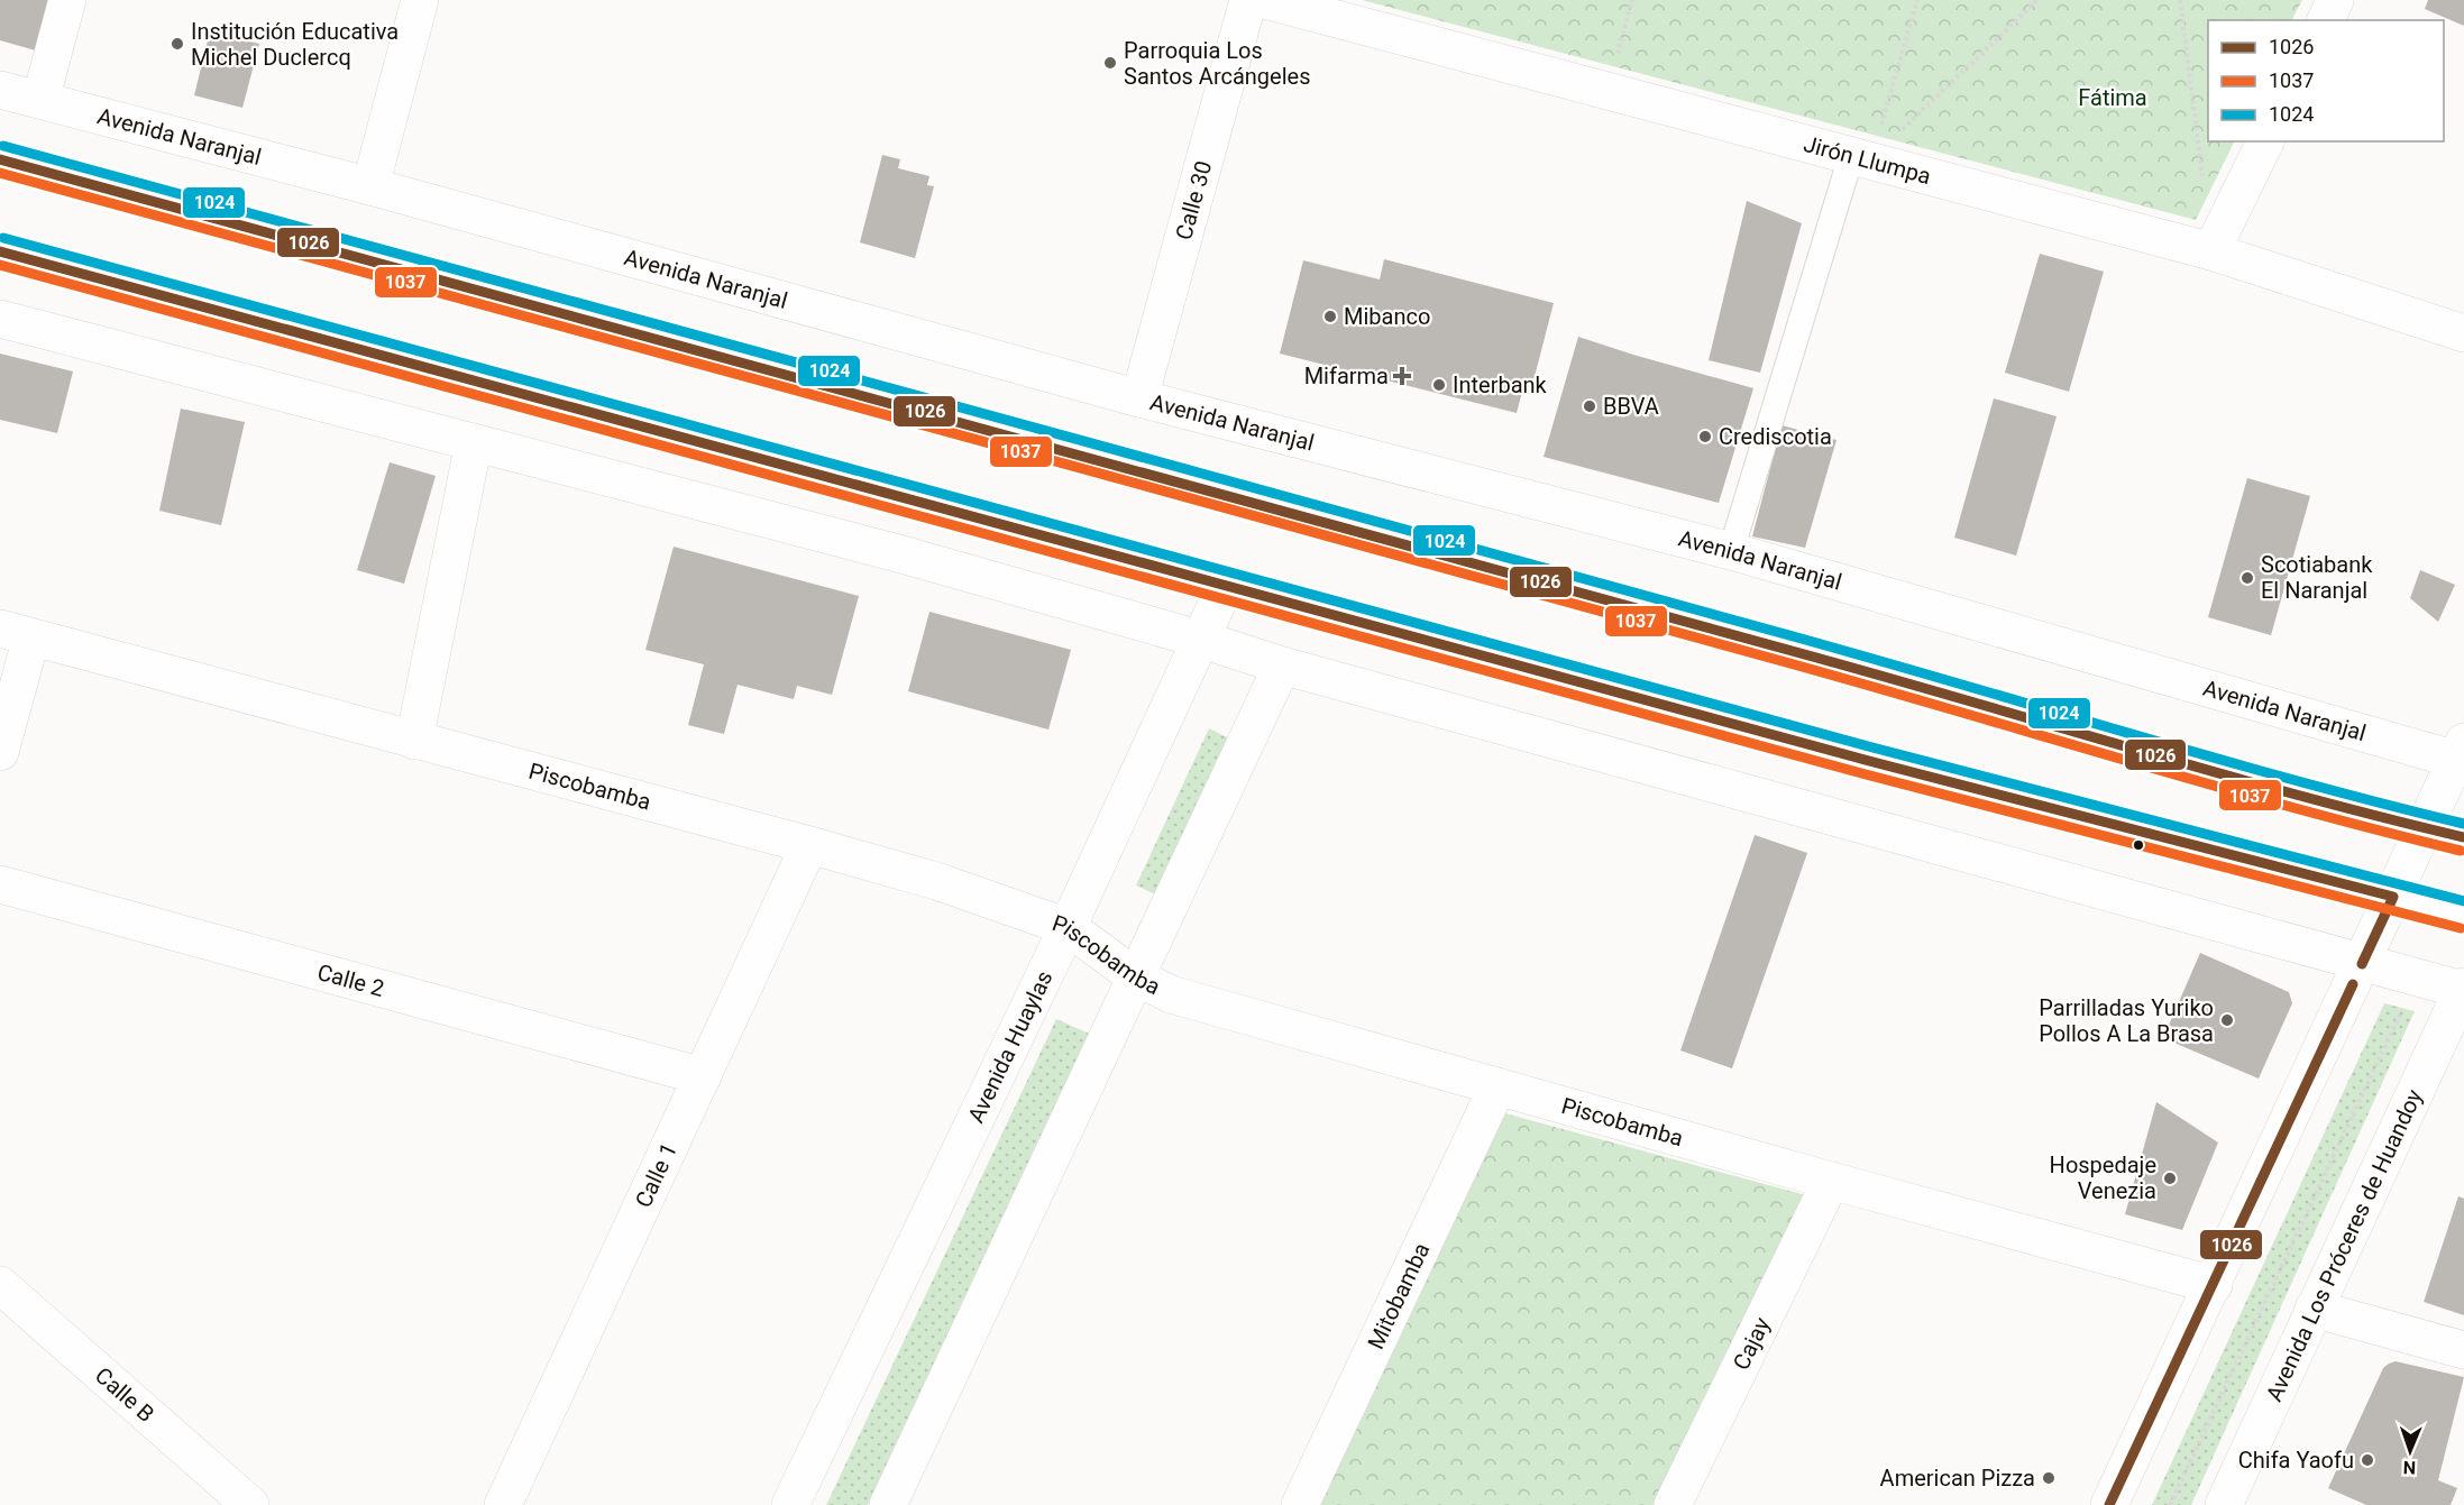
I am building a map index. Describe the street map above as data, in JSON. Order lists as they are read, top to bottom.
{
  "streets": {
    "main road": [
      "Avenida Naranjal",
      "Jirón Llumpa",
      "Calle 30",
      "Piscobamba",
      "Calle 2",
      "Avenida Huaylas",
      "Calle 1",
      "Avenida Los Próceres de Huandoy",
      "Mitobamba",
      "Cajay",
      "Calle B"
    ]
  },
  "crossings": [
    ["Avenida Naranjal", "Calle 30"],
    ["Piscobamba", "Avenida Huaylas"],
    ["Piscobamba", "Calle 1"],
    ["Piscobamba", "Mitobamba"],
    ["Piscobamba", "Cajay"],
    ["Calle 2", "Calle 1"]
  ],
  "parks": ["Fátima"],
  "places": {
    "other": [
      "Institución Educativa Michel Duclercq",
      "Parroquia Los Santos Arcángeles",
      "Mibanco",
      "Interbank",
      "BBVA",
      "Crediscotia",
      "Scotiabank El Naranjal",
      "Parrilladas Yuriko Pollos A La Brasa",
      "Hospedaje Venezia",
      "Chifa Yaofu",
      "American Pizza"
    ],
    "health": ["Mifarma"]
  },
  "lines": ["transit line 1024", "transit line 1026", "transit line 1037"],
  "legend": ["1026", "1037", "1024"],
  "north": "bottom"
}
